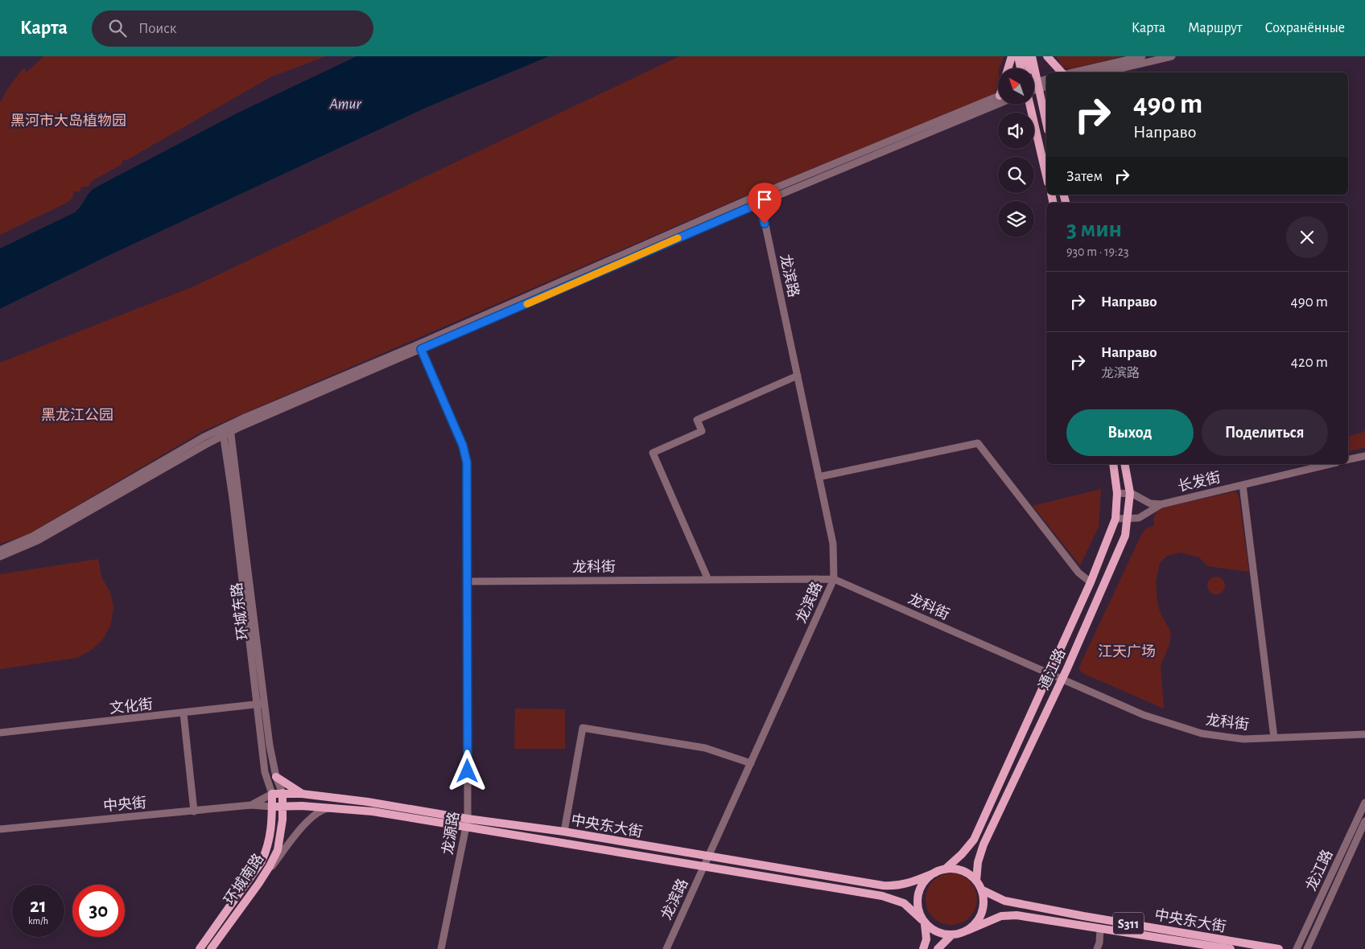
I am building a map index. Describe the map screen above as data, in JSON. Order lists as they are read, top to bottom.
{
  "streets": {
    "main road": [
      "通江路",
      "中央东大街",
      "环城南路",
      "S311"
    ],
    "street": [
      "龙滨路",
      "长发街",
      "龙科街",
      "环城东路",
      "文化街",
      "中央街",
      "龙源路",
      "龙江路"
    ]
  },
  "crossings": [
    ["龙滨路", "龙科街"],
    ["龙滨路", "中央东大街"],
    ["长发街", "通江路"],
    ["龙科街", "通江路"],
    ["龙科街", "龙源路"],
    ["环城东路", "文化街"],
    ["环城东路", "中央东大街"],
    ["环城东路", "环城南路"],
    ["通江路", "中央东大街"],
    ["中央东大街", "龙源路"],
    ["中央东大街", "环城南路"]
  ],
  "water": ["Amur"],
  "parks": ["黑河市大岛植物园", "黑龙江公园", "江天广场"],
  "north": "top left",
  "page": {
    "header": "Карта",
    "search": "Поиск",
    "nav": ["Карта", "Маршрут", "Сохранённые"],
    "turn": ["490 m", "Направо"],
    "then": "Затем",
    "heading": ["3 мин", "930 m · 19:23"],
    "list": [
      {
        "name": "Направо",
        "value": "490 m"
      },
      {
        "name": "Направо",
        "note": "龙滨路",
        "value": "420 m"
      }
    ],
    "buttons": ["Выход", "Поделиться"],
    "speed": "21 km/h",
    "limit": "30"
  }
}
